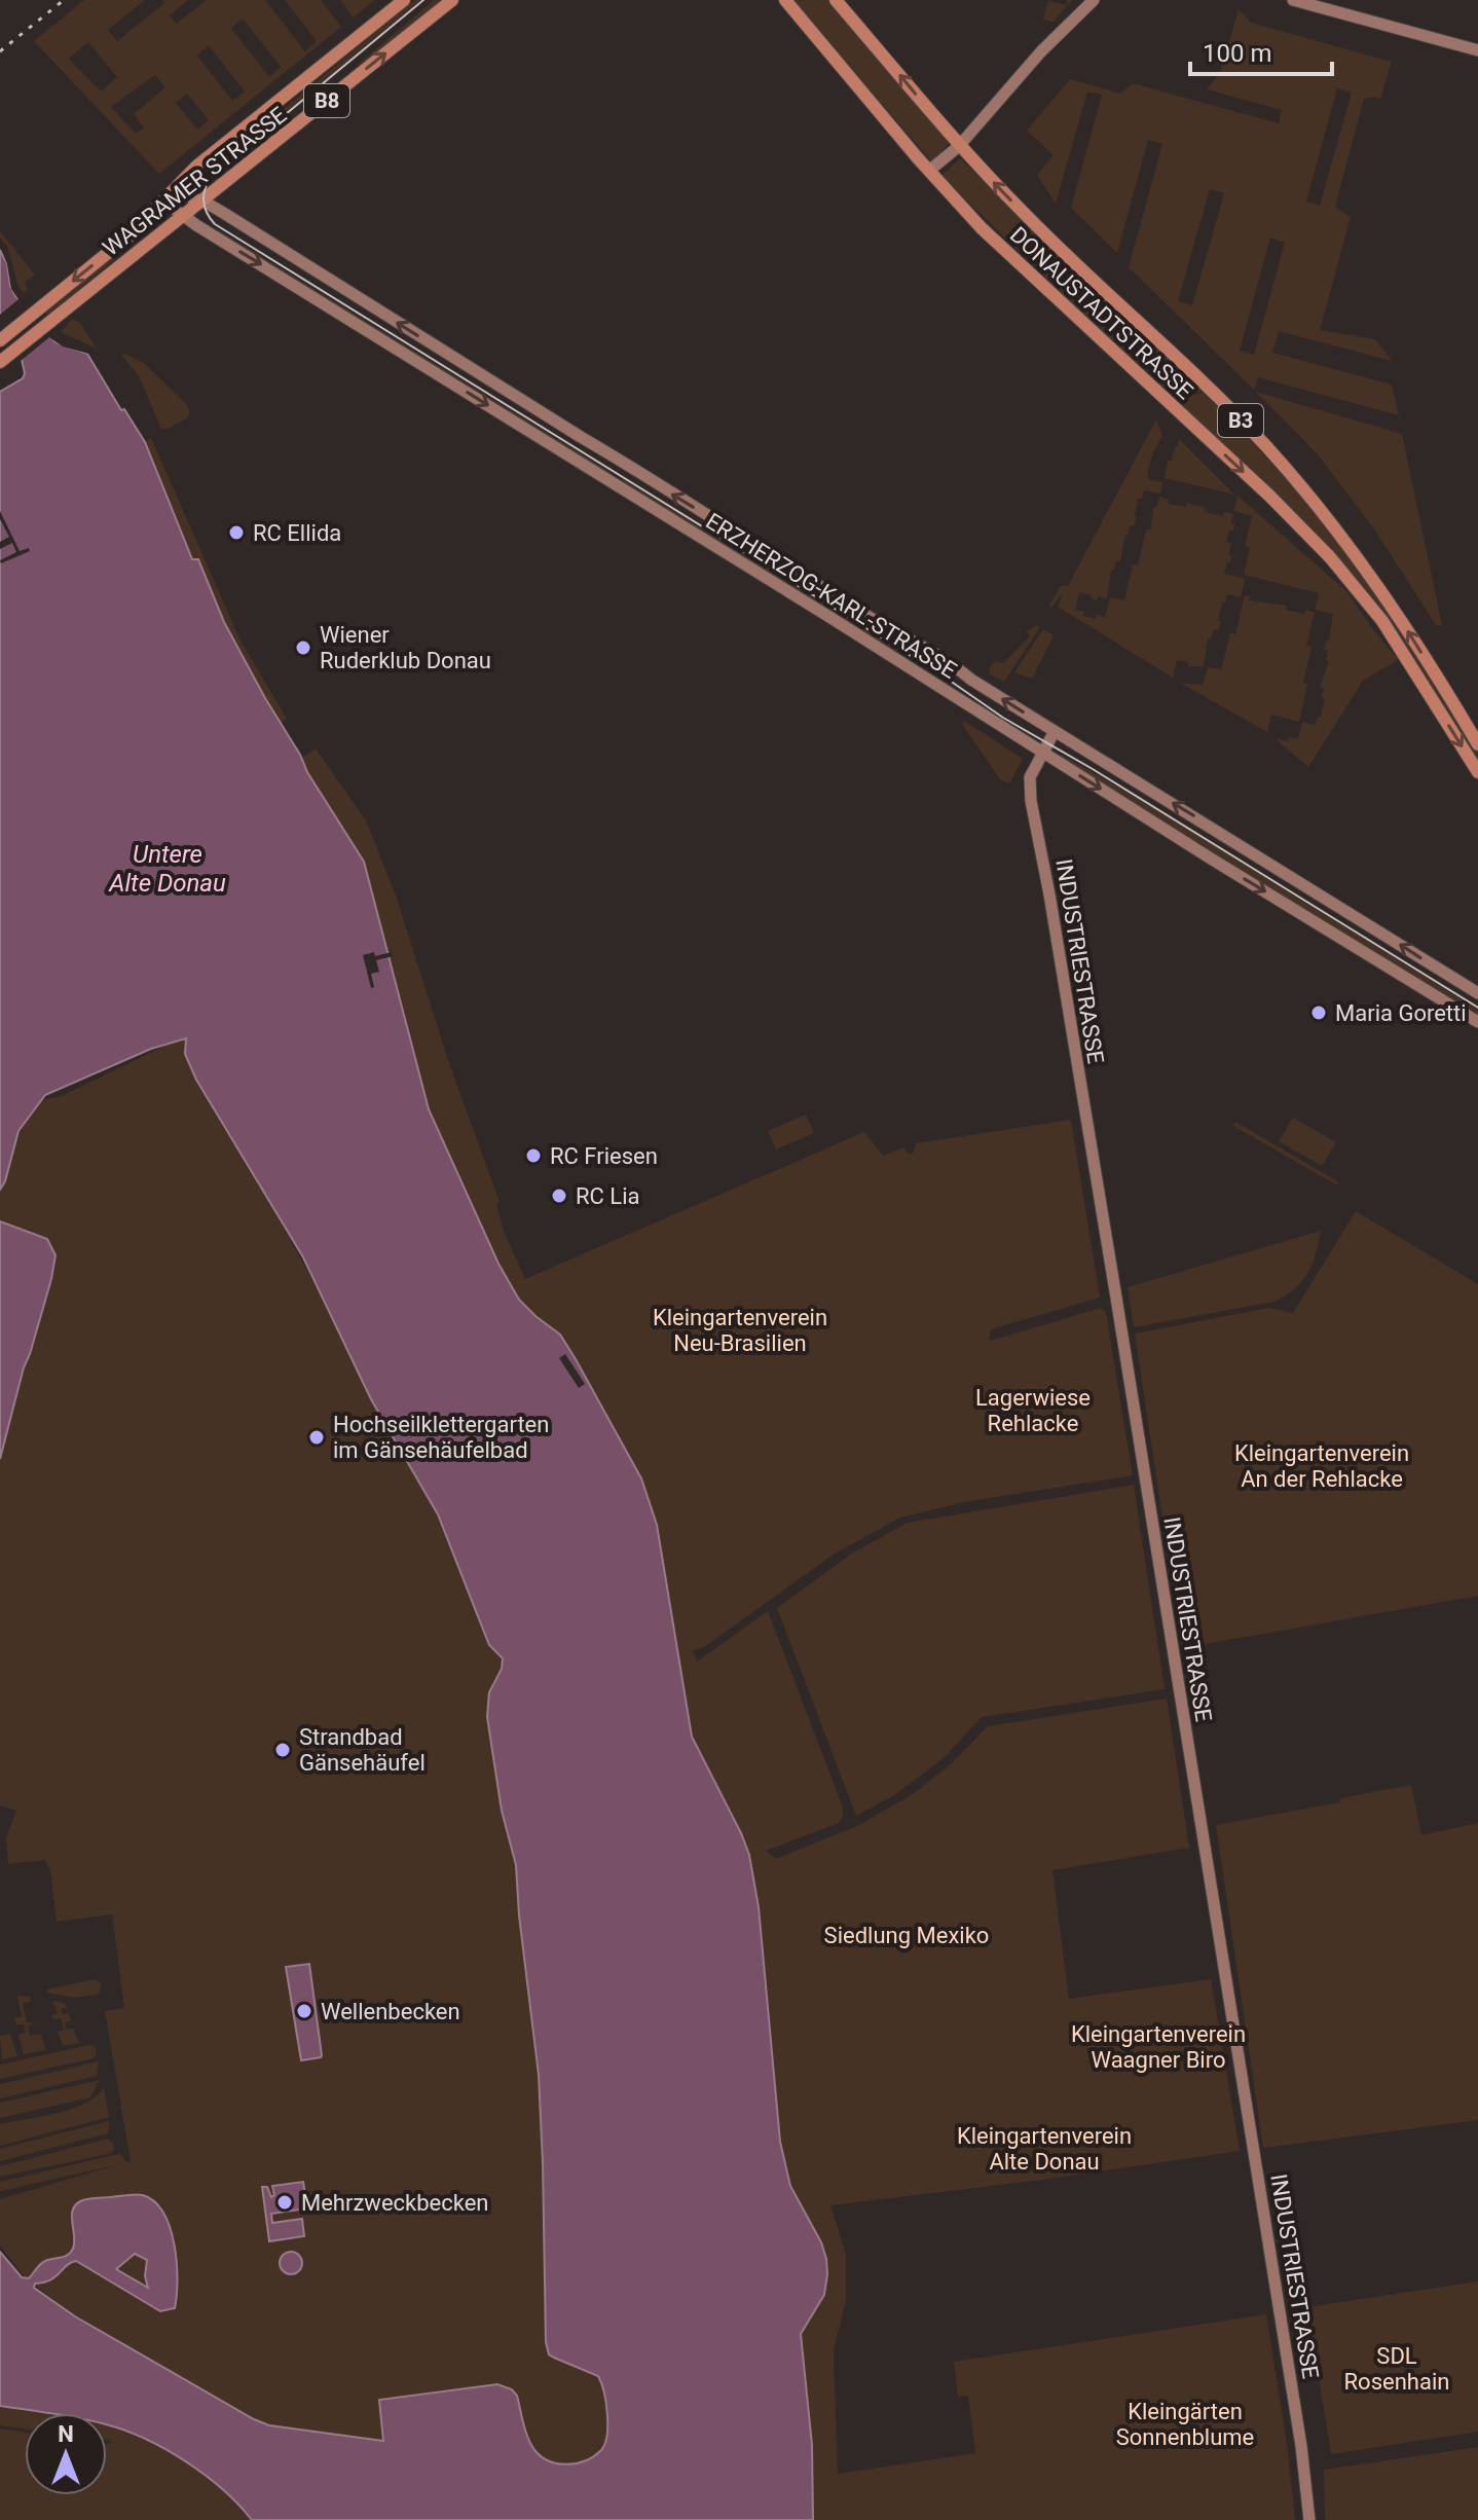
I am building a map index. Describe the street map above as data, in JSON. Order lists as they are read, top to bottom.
{
  "streets": {
    "main road": [
      "B8",
      "WAGRAMER STRASSE",
      "DONAUSTADTSTRASSE",
      "B3",
      "ERZHERZOG-KARL-STRASSE",
      "INDUSTRIESTRASSE"
    ]
  },
  "crossings": [
    ["WAGRAMER STRASSE", "ERZHERZOG-KARL-STRASSE"],
    ["ERZHERZOG-KARL-STRASSE", "INDUSTRIESTRASSE"]
  ],
  "water": ["Untere Alte Donau"],
  "parks": [
    "Kleingartenverein Neu-Brasilien",
    "Lagerwiese Rehlacke",
    "Kleingartenverein An der Rehlacke",
    "Siedlung Mexiko",
    "Kleingartenverein Waagner Biro",
    "Kleingartenverein Alte Donau",
    "SDL Rosenhain",
    "Kleingärten Sonnenblume"
  ],
  "places": [
    "RC Ellida",
    "Wiener Ruderklub Donau",
    "Maria Goretti",
    "RC Friesen",
    "RC Lia",
    "Hochseilklettergarten im Gänsehäufelbad",
    "Strandbad Gänsehäufel",
    "Wellenbecken",
    "Mehrzweckbecken"
  ],
  "scale_bar": "100 m",
  "north": "top"
}
